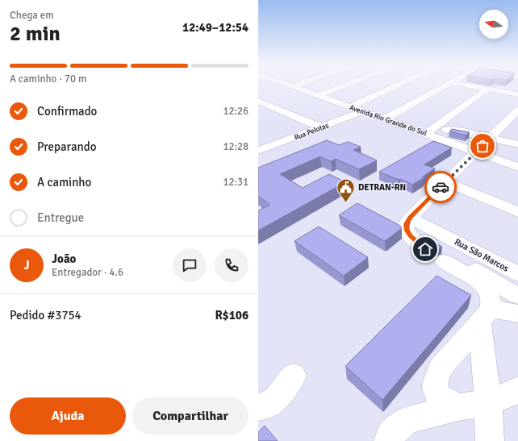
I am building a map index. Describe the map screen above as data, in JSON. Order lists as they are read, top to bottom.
{
  "streets": {
    "street": ["Avenida Rio Grande do Sul", "Rua Pelotas", "Rua São Marcos"]
  },
  "crossings": [
    ["Avenida Rio Grande do Sul", "Rua Pelotas"]
  ],
  "places": {
    "public building": ["DETRAN-RN"]
  },
  "north": "left",
  "page": {
    "heading": ["2 min", "Chega em", "12:49–12:54"],
    "panel": [
      "João",
      "Entregador · 4.6",
      "Pedido #3754",
      "R$106"
    ],
    "bar": "A caminho · 70 m",
    "list": [
      ["Confirmado", "12:26"],
      ["Preparando", "12:28"],
      ["A caminho", "12:31"],
      "Entregue"
    ],
    "round": "J",
    "buttons": ["Ajuda", "Compartilhar"]
  }
}
